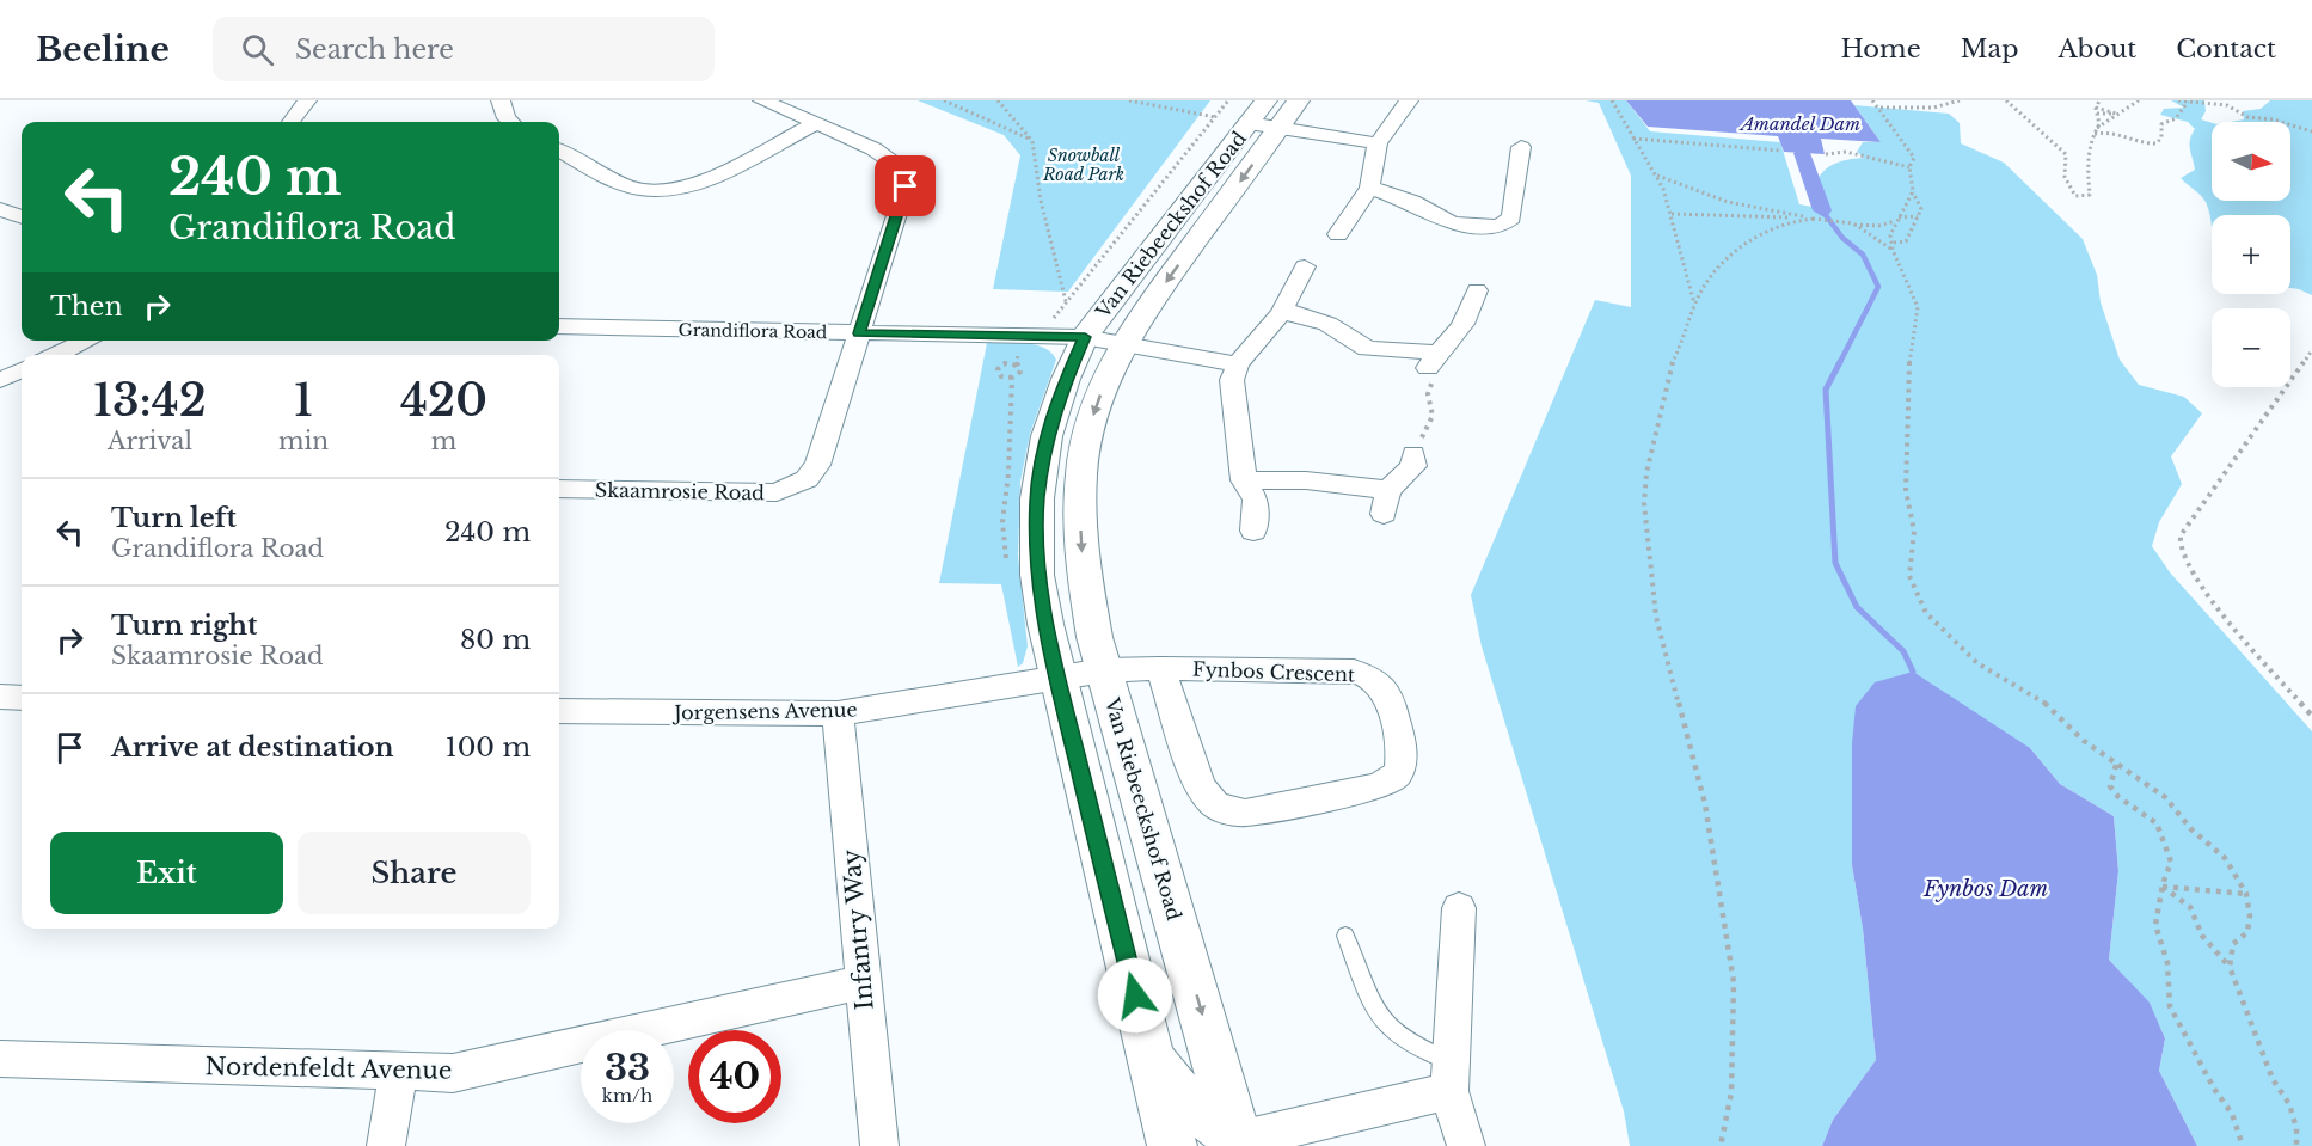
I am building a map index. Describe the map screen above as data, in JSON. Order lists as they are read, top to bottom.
{
  "streets": {
    "street": [
      "Van Riebeeckshof Road",
      "Grandiflora Road",
      "Skaamrosie Road",
      "Fynbos Crescent",
      "Jorgensens Avenue",
      "Infantry Way",
      "Nordenfeldt Avenue"
    ]
  },
  "crossings": [
    ["Van Riebeeckshof Road", "Grandiflora Road"],
    ["Van Riebeeckshof Road", "Fynbos Crescent"],
    ["Van Riebeeckshof Road", "Jorgensens Avenue"],
    ["Grandiflora Road", "Skaamrosie Road"],
    ["Fynbos Crescent", "Jorgensens Avenue"],
    ["Jorgensens Avenue", "Infantry Way"],
    ["Infantry Way", "Nordenfeldt Avenue"]
  ],
  "water": ["Amandel Dam", "Fynbos Dam"],
  "parks": ["Snowball Road Park"],
  "north": "right",
  "page": {
    "header": "Beeline",
    "search": "Search here",
    "nav": [
      "Home",
      "Map",
      "About",
      "Contact"
    ],
    "map_buttons": ["+", "−"],
    "turn": ["240 m", "Grandiflora Road"],
    "then": "Then",
    "eta": [
      "13:42",
      "Arrival",
      "1",
      "min",
      "420",
      "m"
    ],
    "list": [
      {
        "name": "Turn left",
        "note": "Grandiflora Road",
        "value": "240 m"
      },
      {
        "name": "Turn right",
        "note": "Skaamrosie Road",
        "value": "80 m"
      },
      {
        "name": "Arrive at destination",
        "value": "100 m"
      }
    ],
    "buttons": ["Exit", "Share"],
    "speed": "33 km/h",
    "limit": "40"
  }
}
